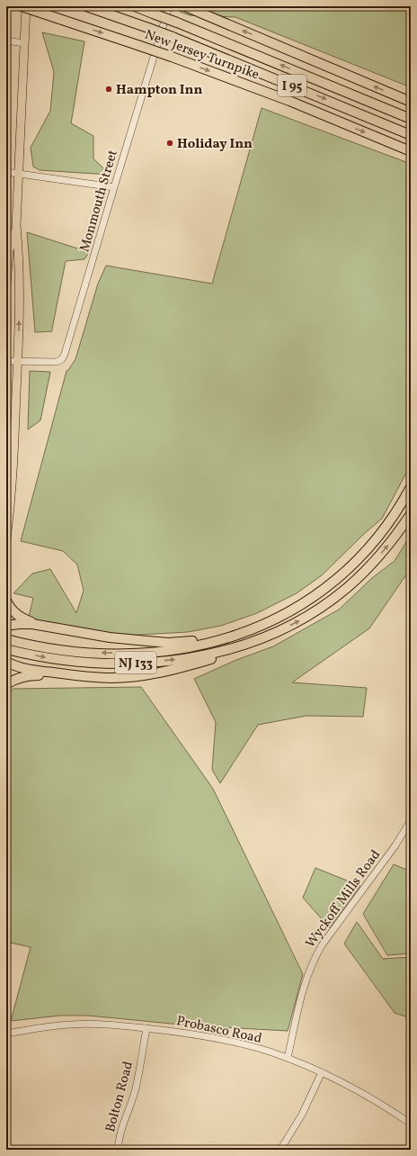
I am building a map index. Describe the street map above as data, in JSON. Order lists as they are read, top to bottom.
{
  "streets": {
    "highway": ["New Jersey Turnpike", "I 95", "NJ 133"],
    "street": [
      "Monmouth Street",
      "Wyckoff Mills Road",
      "Probasco Road",
      "Bolton Road"
    ]
  },
  "crossings": [
    ["Wyckoff Mills Road", "Probasco Road"],
    ["Probasco Road", "Bolton Road"]
  ],
  "places": ["Hampton Inn", "Holiday Inn"]
}
